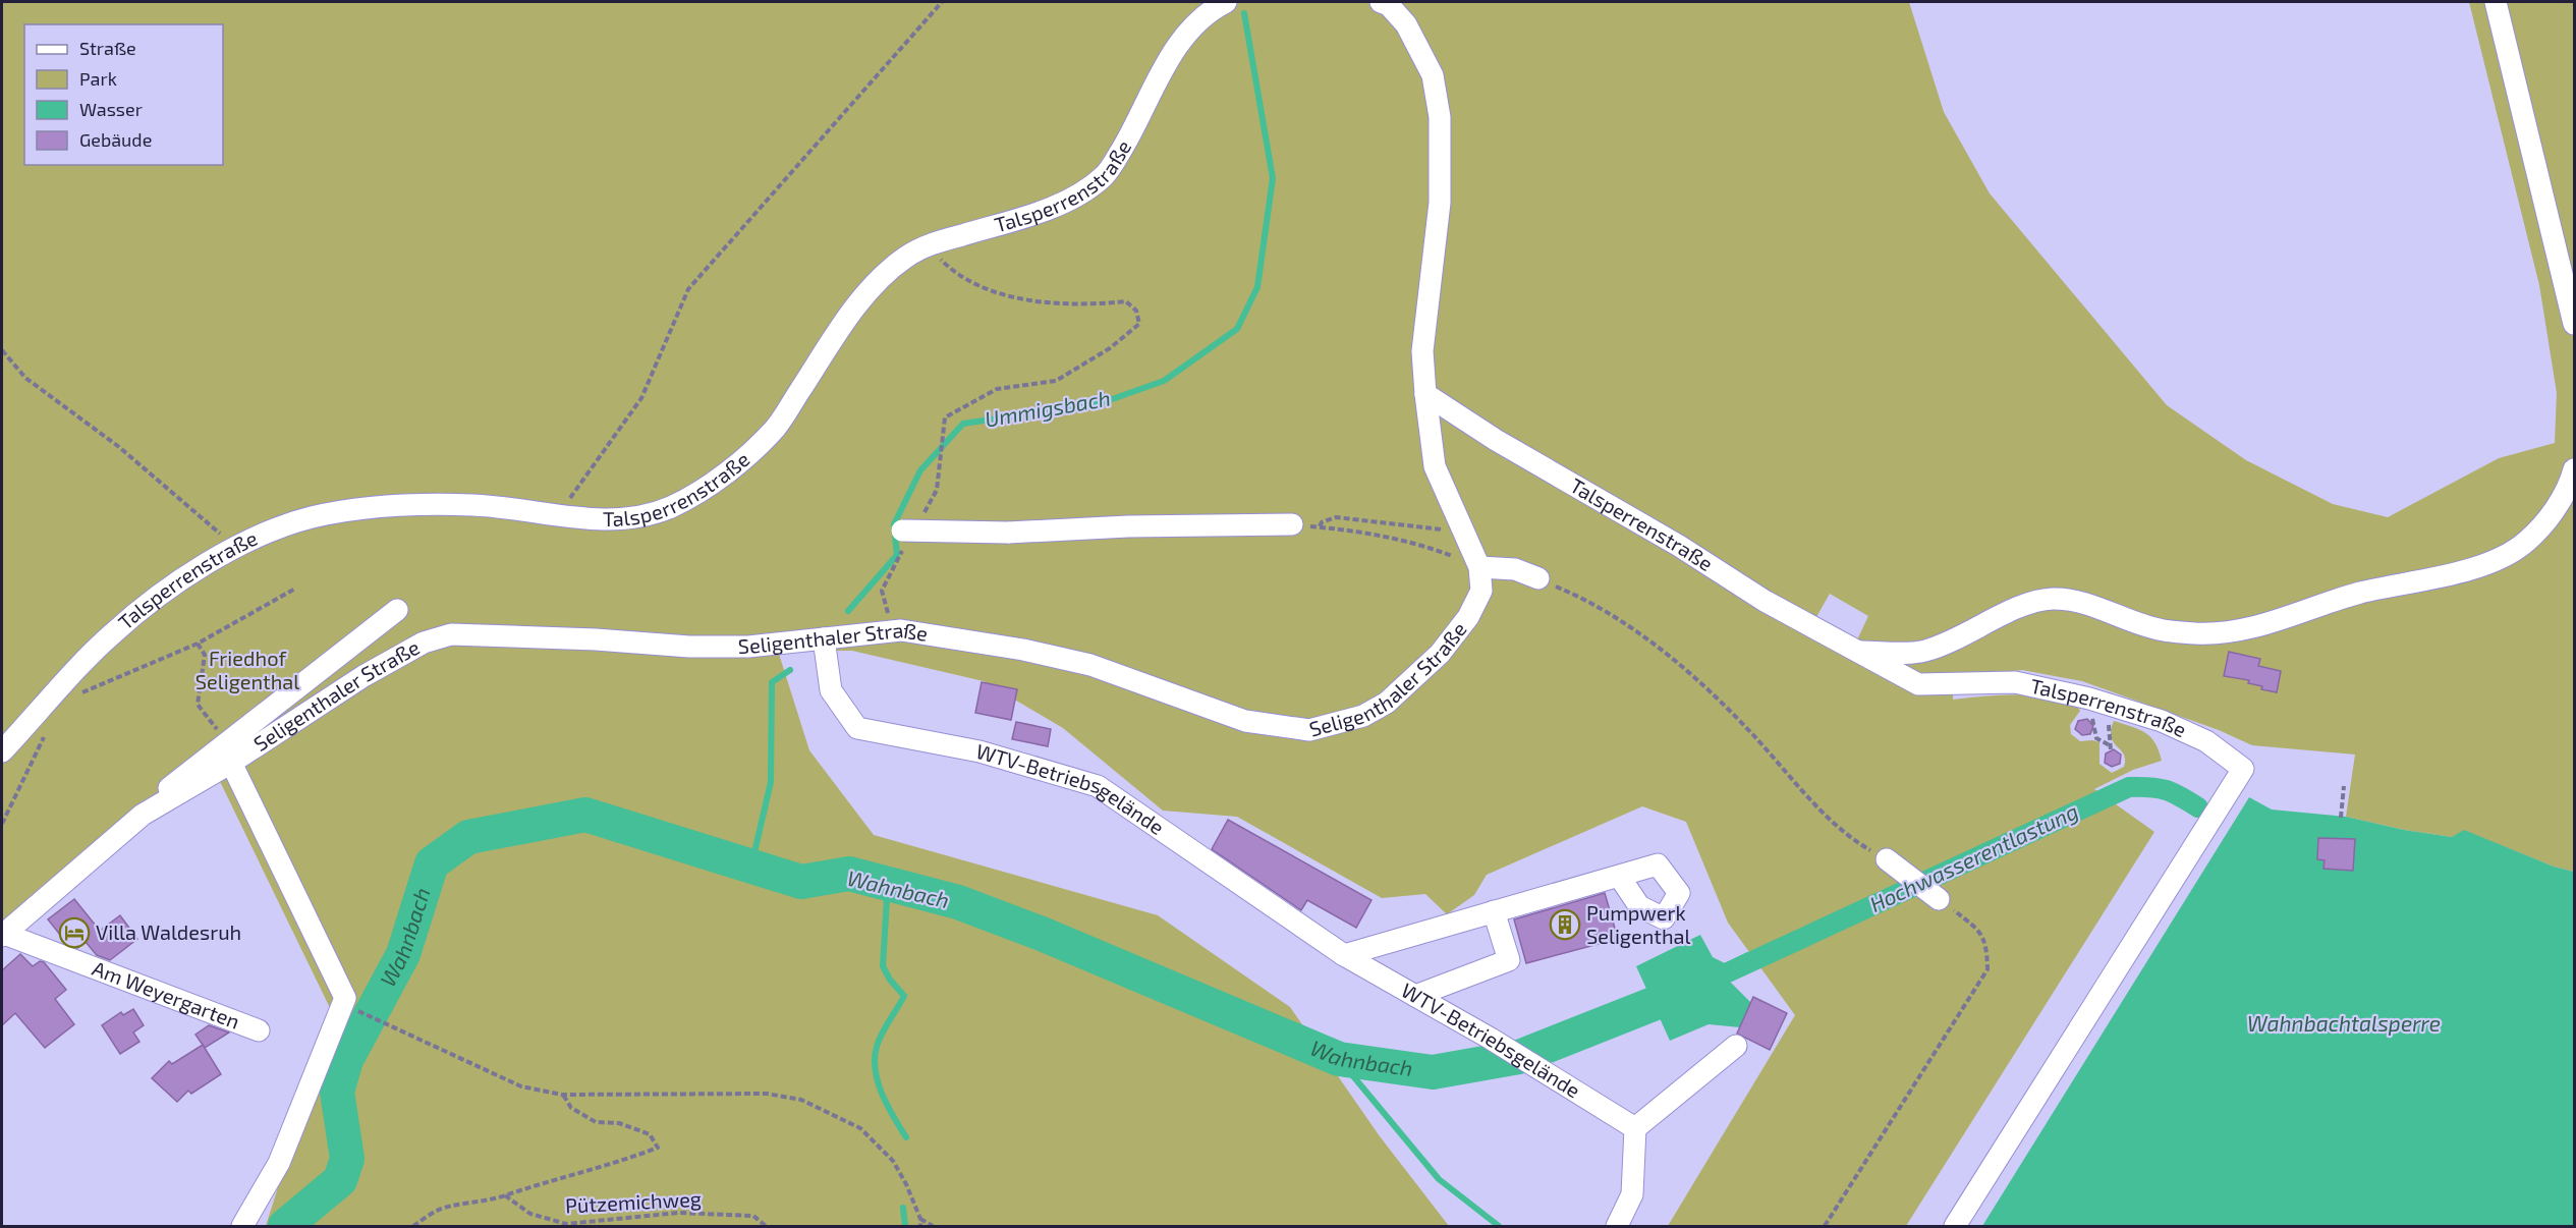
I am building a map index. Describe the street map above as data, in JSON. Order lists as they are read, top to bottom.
{
  "streets": {
    "street": [
      "Talsperrenstraße",
      "Seligenthaler Straße",
      "WTV-Betriebsgelände",
      "Am Weyergarten"
    ],
    "path": ["Pützemichweg"]
  },
  "crossings": [
    ["Talsperrenstraße", "Seligenthaler Straße"],
    ["Seligenthaler Straße", "WTV-Betriebsgelände"],
    ["Seligenthaler Straße", "Am Weyergarten"]
  ],
  "water": [
    "Ummigsbach",
    "Hochwasserentlastung",
    "Wahnbach",
    "Wahnbachtalsperre"
  ],
  "parks": ["Friedhof Seligenthal"],
  "places": {
    "building": ["Pumpwerk Seligenthal"],
    "hotel": ["Villa Waldesruh"]
  },
  "legend": [
    "Straße",
    "Park",
    "Wasser",
    "Gebäude"
  ]
}
